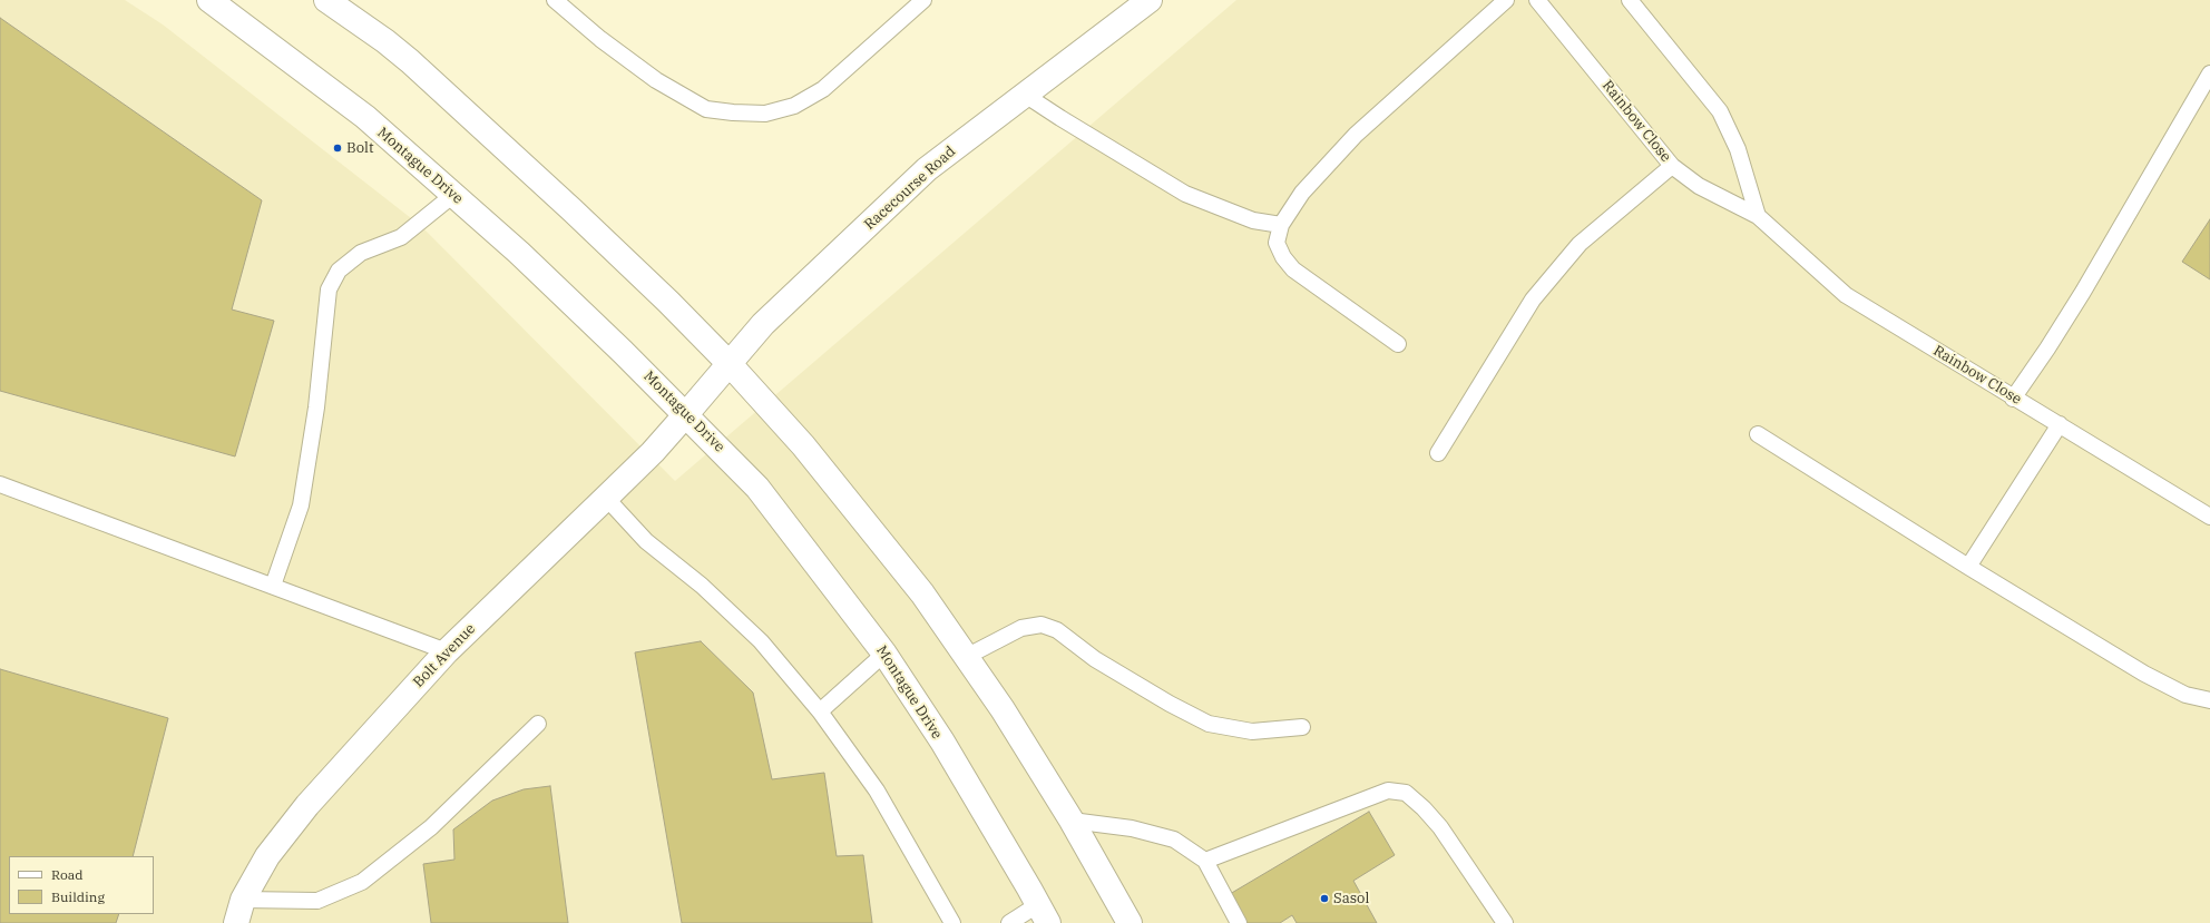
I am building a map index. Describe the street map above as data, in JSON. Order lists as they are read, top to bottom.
{
  "streets": {
    "main road": ["Montague Drive", "Racecourse Road", "Bolt Avenue"],
    "lane": ["Rainbow Close"]
  },
  "crossings": [
    ["Montague Drive", "Racecourse Road"],
    ["Montague Drive", "Bolt Avenue"],
    ["Racecourse Road", "Bolt Avenue"]
  ],
  "places": ["Bolt", "Sasol"],
  "legend": ["Road", "Building"]
}
